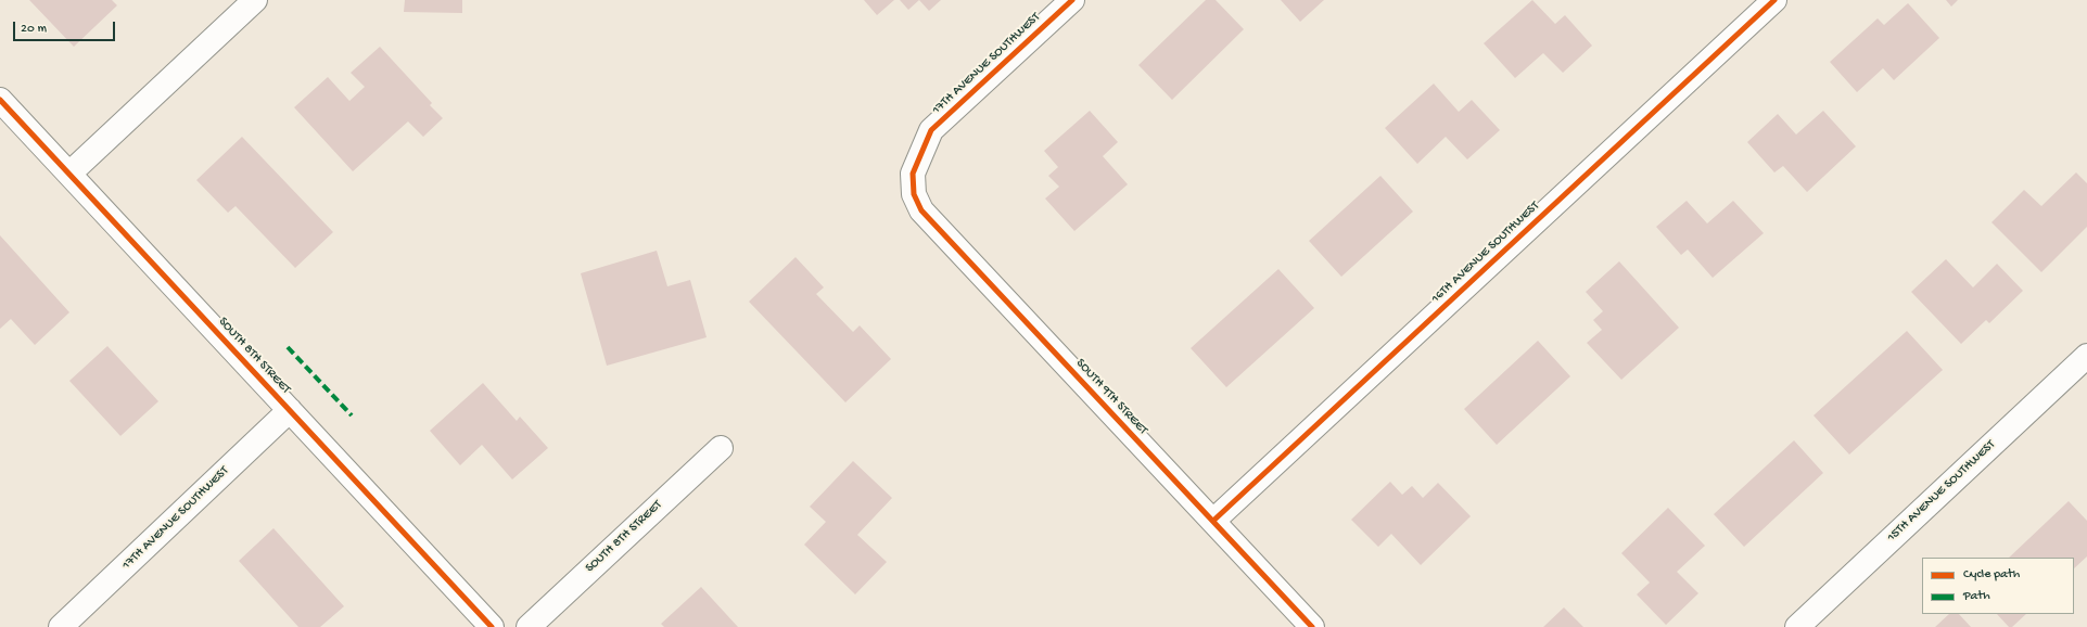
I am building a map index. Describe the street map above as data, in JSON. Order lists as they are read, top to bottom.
{
  "streets": {
    "street": [
      "17TH AVENUE SOUTHWEST",
      "16TH AVENUE SOUTHWEST",
      "SOUTH 8TH STREET",
      "SOUTH 9TH STREET",
      "15TH AVENUE SOUTHWEST"
    ]
  },
  "crossings": [
    ["17TH AVENUE SOUTHWEST", "SOUTH 8TH STREET"],
    ["17TH AVENUE SOUTHWEST", "SOUTH 9TH STREET"],
    ["16TH AVENUE SOUTHWEST", "SOUTH 9TH STREET"]
  ],
  "legend": ["Cycle path", "Path"],
  "scale_bar": "20 m"
}
